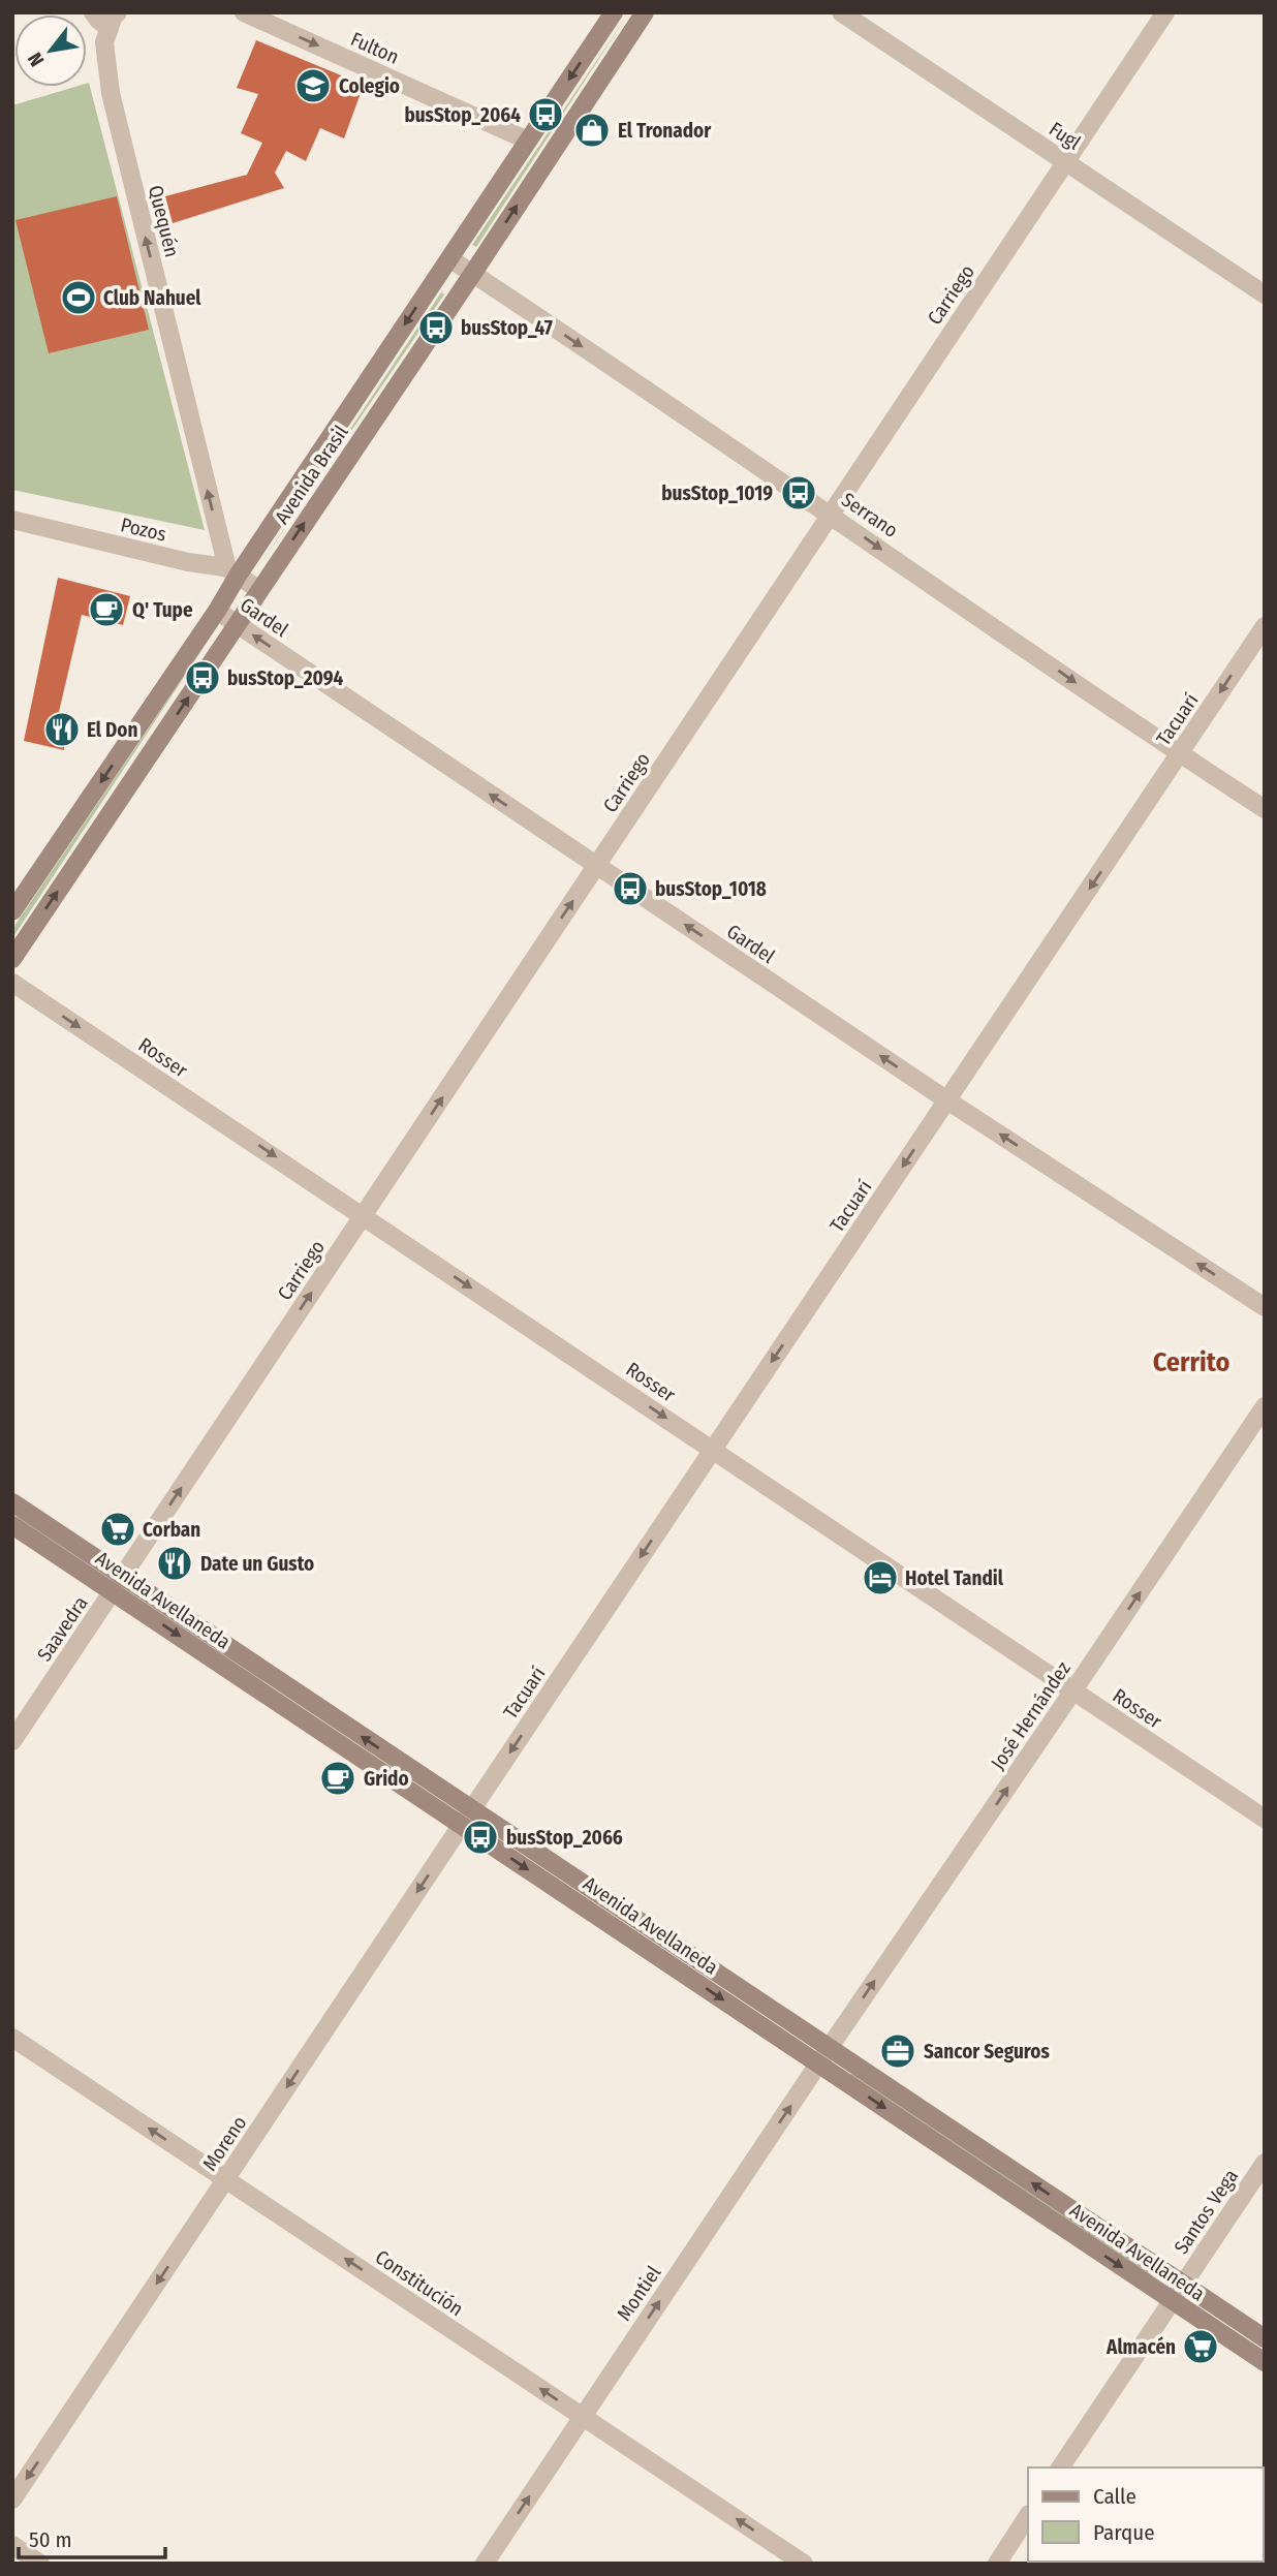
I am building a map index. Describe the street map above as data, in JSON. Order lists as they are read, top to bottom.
{
  "streets": {
    "main road": ["Avenida Brasil", "Avenida Avellaneda"],
    "street": [
      "Fulton",
      "Fugl",
      "Quequén",
      "Carriego",
      "Serrano",
      "Pozos",
      "Gardel",
      "Tacuarí",
      "Rosser",
      "Saavedra",
      "José Hernández",
      "Moreno",
      "Santos Vega",
      "Constitución",
      "Montiel"
    ]
  },
  "crossings": [
    ["Fulton", "Avenida Brasil"],
    ["Fugl", "Carriego"],
    ["Quequén", "Avenida Brasil"],
    ["Quequén", "Pozos"],
    ["Carriego", "Serrano"],
    ["Carriego", "Gardel"],
    ["Carriego", "Rosser"],
    ["Carriego", "Avenida Avellaneda"],
    ["Carriego", "Saavedra"],
    ["Avenida Brasil", "Serrano"],
    ["Avenida Brasil", "Pozos"],
    ["Avenida Brasil", "Gardel"],
    ["Serrano", "Tacuarí"],
    ["Gardel", "Tacuarí"],
    ["Tacuarí", "Rosser"],
    ["Tacuarí", "Avenida Avellaneda"],
    ["Tacuarí", "Moreno"],
    ["Rosser", "José Hernández"],
    ["Avenida Avellaneda", "Saavedra"],
    ["Avenida Avellaneda", "José Hernández"],
    ["Avenida Avellaneda", "Moreno"],
    ["Avenida Avellaneda", "Santos Vega"],
    ["Avenida Avellaneda", "Montiel"],
    ["José Hernández", "Montiel"],
    ["Moreno", "Constitución"],
    ["Constitución", "Montiel"]
  ],
  "one_way": [
    "Fulton",
    "Quequén",
    "Carriego",
    "Serrano",
    "Gardel",
    "Tacuarí",
    "Rosser",
    "José Hernández",
    "Moreno",
    "Constitución",
    "Montiel"
  ],
  "districts": ["Cerrito"],
  "places": {
    "school or university": ["Colegio"],
    "bus stop": [
      "busStop_2064",
      "busStop_47",
      "busStop_1019",
      "busStop_2094",
      "busStop_1018",
      "busStop_2066"
    ],
    "shop": ["El Tronador"],
    "sports": ["Club Nahuel"],
    "cafe": ["Q' Tupe", "Grido"],
    "restaurant": ["El Don", "Date un Gusto"],
    "supermarket": ["Corban", "Almacén"],
    "hotel": ["Hotel Tandil"],
    "office": ["Sancor Seguros"]
  },
  "legend": ["Calle", "Parque"],
  "scale_bar": "50 m",
  "north": "bottom left"
}
